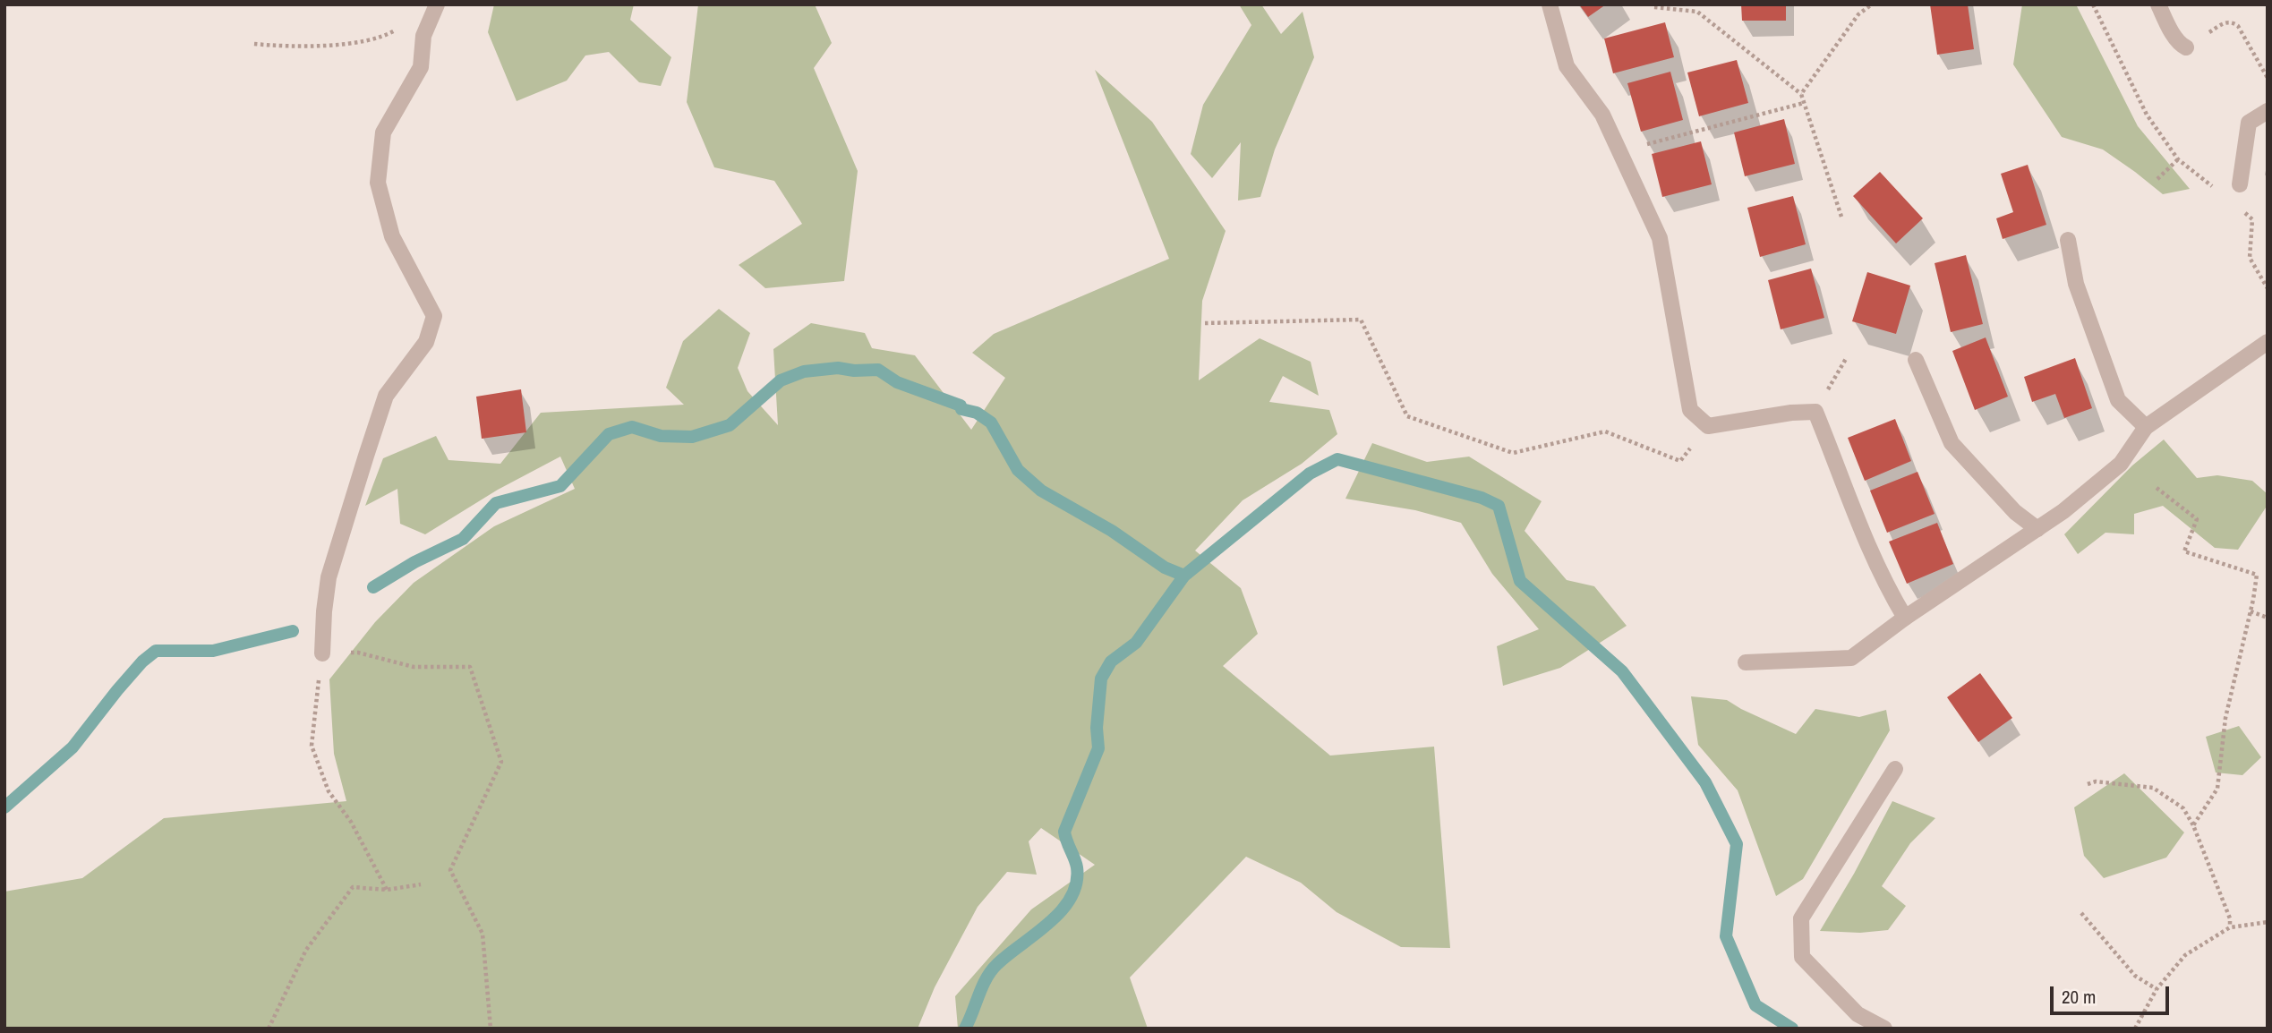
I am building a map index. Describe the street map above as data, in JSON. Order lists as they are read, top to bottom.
{
  "scale_bar": "20 m"
}
